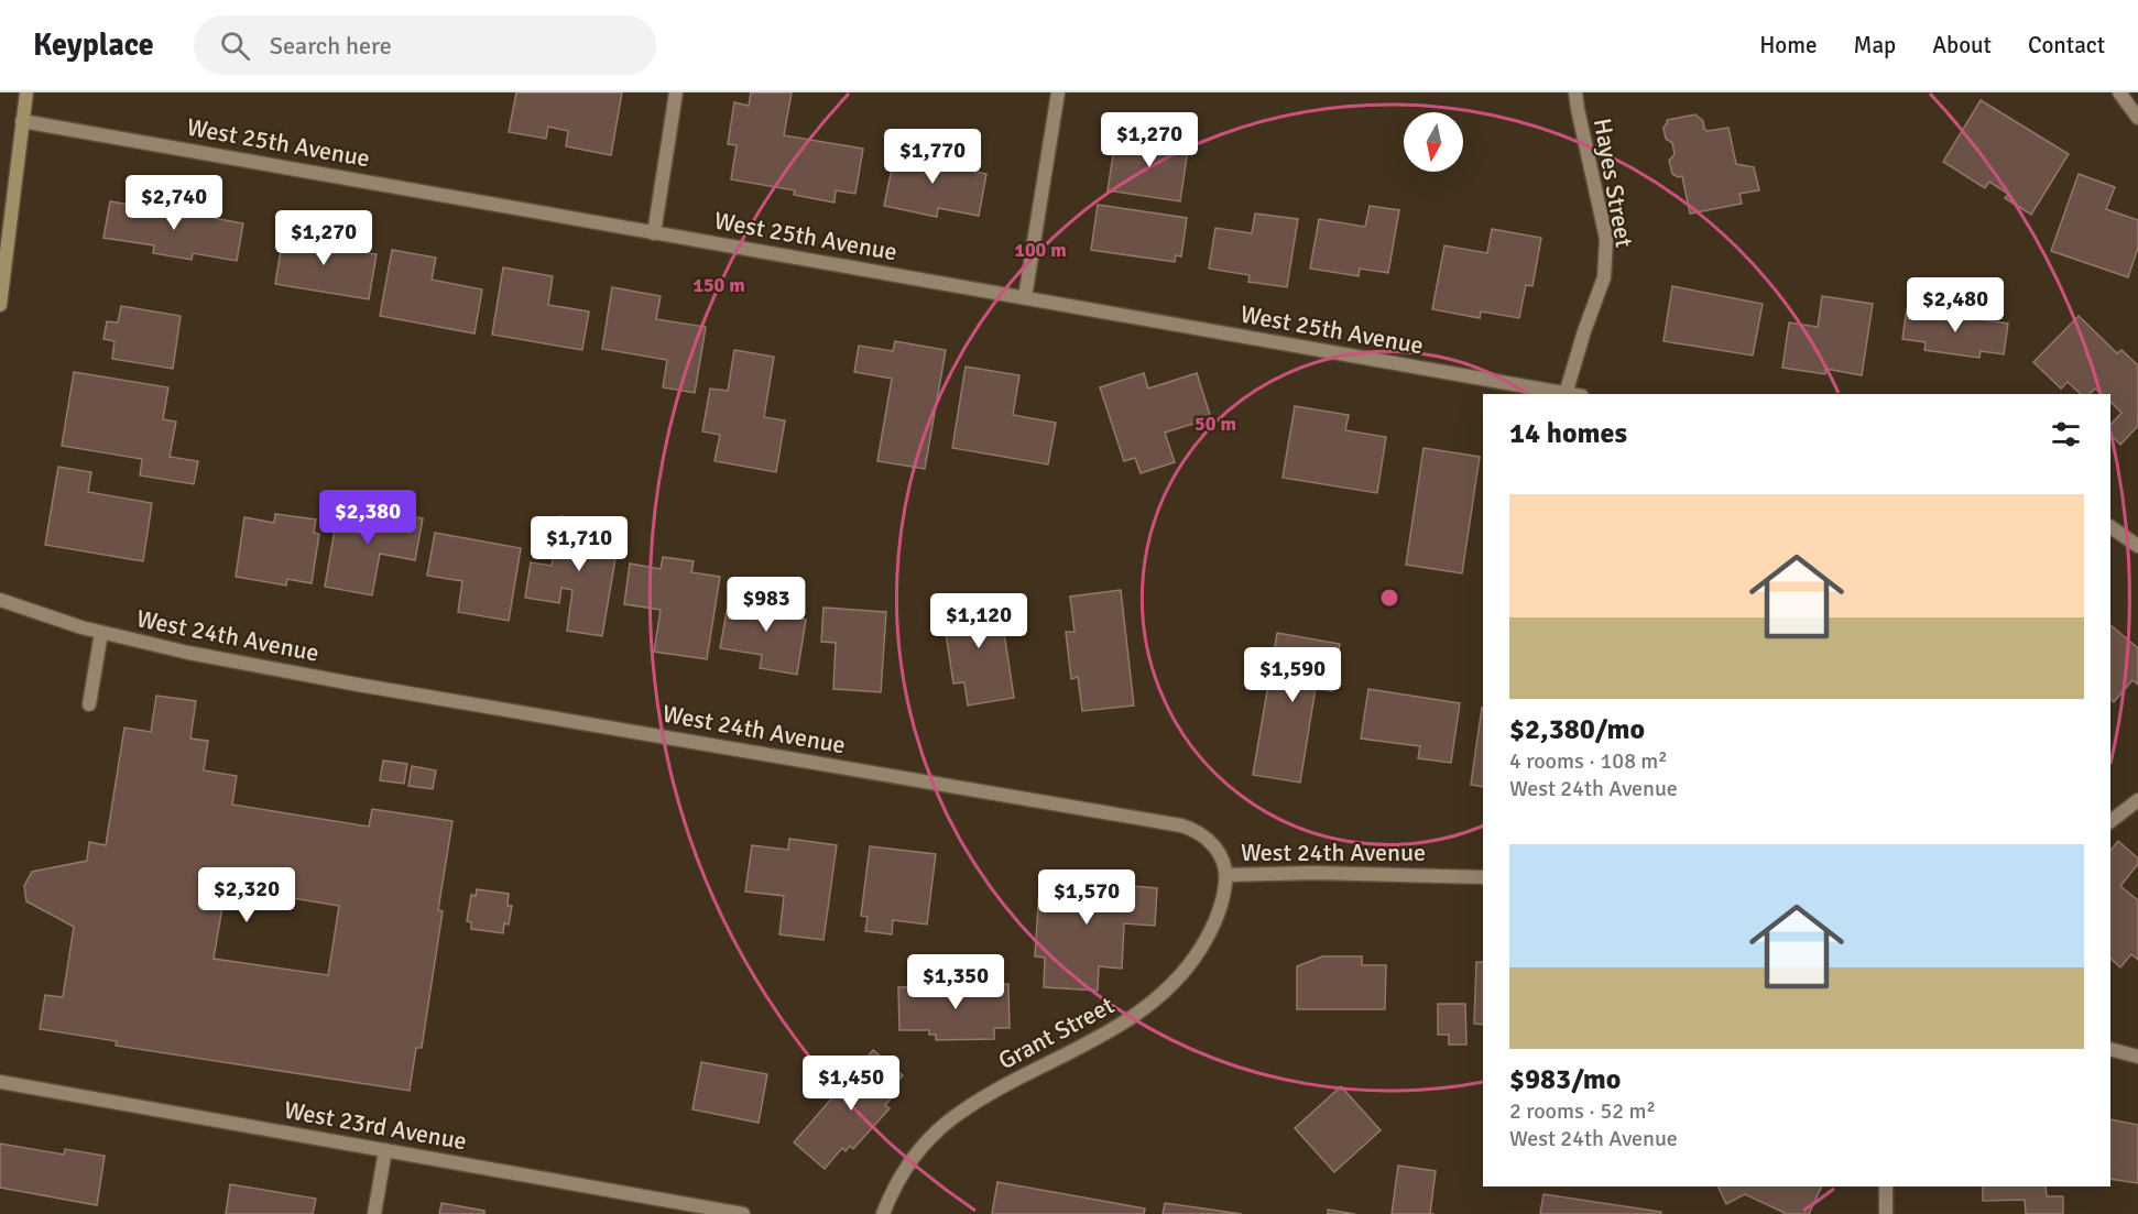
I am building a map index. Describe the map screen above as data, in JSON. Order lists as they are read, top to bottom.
{
  "streets": {
    "street": [
      "West 25th Avenue",
      "Hayes Street",
      "West 24th Avenue",
      "Grant Street",
      "West 23rd Avenue"
    ]
  },
  "crossings": [
    ["West 25th Avenue", "Hayes Street"],
    ["West 24th Avenue", "Grant Street"]
  ],
  "north": "bottom",
  "page": {
    "header": "Keyplace",
    "search": "Search here",
    "nav": [
      "Home",
      "Map",
      "About",
      "Contact"
    ],
    "price": [
      "$1,270",
      "$1,770",
      "$2,740",
      "$1,270",
      "$2,480",
      "$2,380",
      "$1,710",
      "$983",
      "$1,120",
      "$1,590",
      "$2,320",
      "$1,570",
      "$1,350",
      "$1,450"
    ],
    "heading": "14 homes",
    "list": [
      {
        "name": "$2,380/mo",
        "note": "4 rooms · 108 m² · West 24th Avenue"
      },
      {
        "name": "$983/mo",
        "note": "2 rooms · 52 m² · West 24th Avenue"
      }
    ]
  },
  "rings": ["100 m", "150 m", "50 m"]
}
